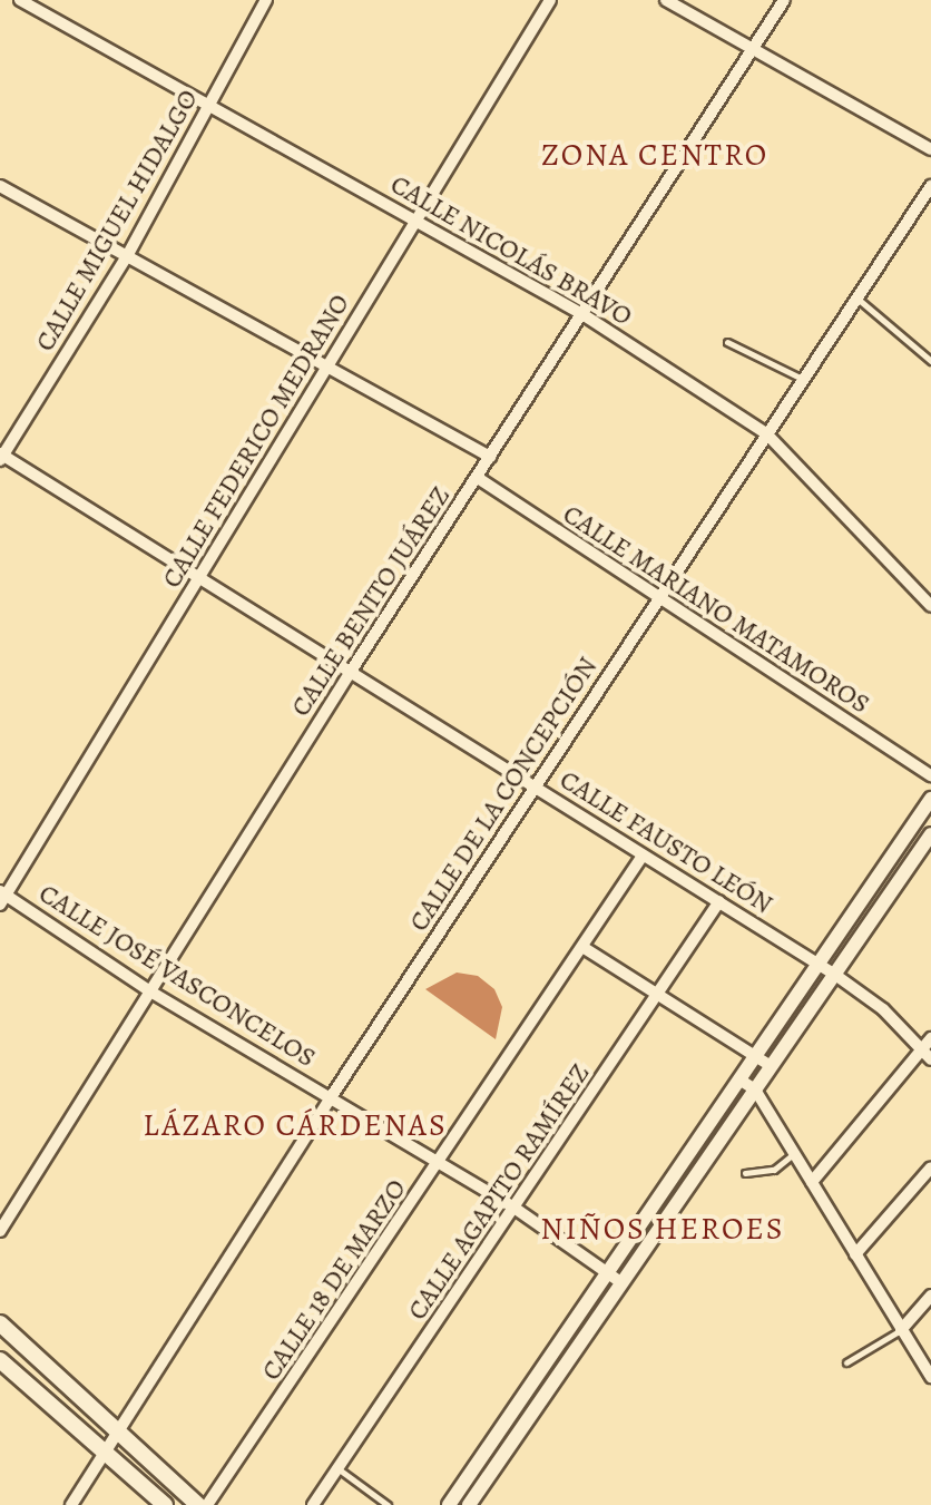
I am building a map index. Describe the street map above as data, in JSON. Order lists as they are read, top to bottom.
{
  "streets": {
    "street": [
      "CALLE MIGUEL HIDALGO",
      "CALLE NICOLÁS BRAVO",
      "CALLE FEDERICO MEDRANO",
      "CALLE BENITO JUÁREZ",
      "CALLE MARIANO MATAMOROS",
      "CALLE DE LA CONCEPCIÓN",
      "CALLE FAUSTO LEÓN",
      "CALLE JOSÉ VASCONCELOS",
      "CALLE AGAPITO RAMÍREZ",
      "CALLE 18 DE MARZO"
    ]
  },
  "crossings": [
    ["CALLE MIGUEL HIDALGO", "CALLE NICOLÁS BRAVO"],
    ["CALLE MIGUEL HIDALGO", "CALLE FAUSTO LEÓN"],
    ["CALLE NICOLÁS BRAVO", "CALLE FEDERICO MEDRANO"],
    ["CALLE NICOLÁS BRAVO", "CALLE BENITO JUÁREZ"],
    ["CALLE NICOLÁS BRAVO", "CALLE DE LA CONCEPCIÓN"],
    ["CALLE FEDERICO MEDRANO", "CALLE FAUSTO LEÓN"],
    ["CALLE FEDERICO MEDRANO", "CALLE JOSÉ VASCONCELOS"],
    ["CALLE BENITO JUÁREZ", "CALLE MARIANO MATAMOROS"],
    ["CALLE BENITO JUÁREZ", "CALLE FAUSTO LEÓN"],
    ["CALLE BENITO JUÁREZ", "CALLE JOSÉ VASCONCELOS"],
    ["CALLE MARIANO MATAMOROS", "CALLE DE LA CONCEPCIÓN"],
    ["CALLE DE LA CONCEPCIÓN", "CALLE FAUSTO LEÓN"],
    ["CALLE DE LA CONCEPCIÓN", "CALLE JOSÉ VASCONCELOS"],
    ["CALLE FAUSTO LEÓN", "CALLE AGAPITO RAMÍREZ"],
    ["CALLE FAUSTO LEÓN", "CALLE 18 DE MARZO"],
    ["CALLE JOSÉ VASCONCELOS", "CALLE AGAPITO RAMÍREZ"],
    ["CALLE JOSÉ VASCONCELOS", "CALLE 18 DE MARZO"]
  ],
  "districts": ["ZONA CENTRO", "LÁZARO CÁRDENAS", "NIÑOS HEROES"]
}
